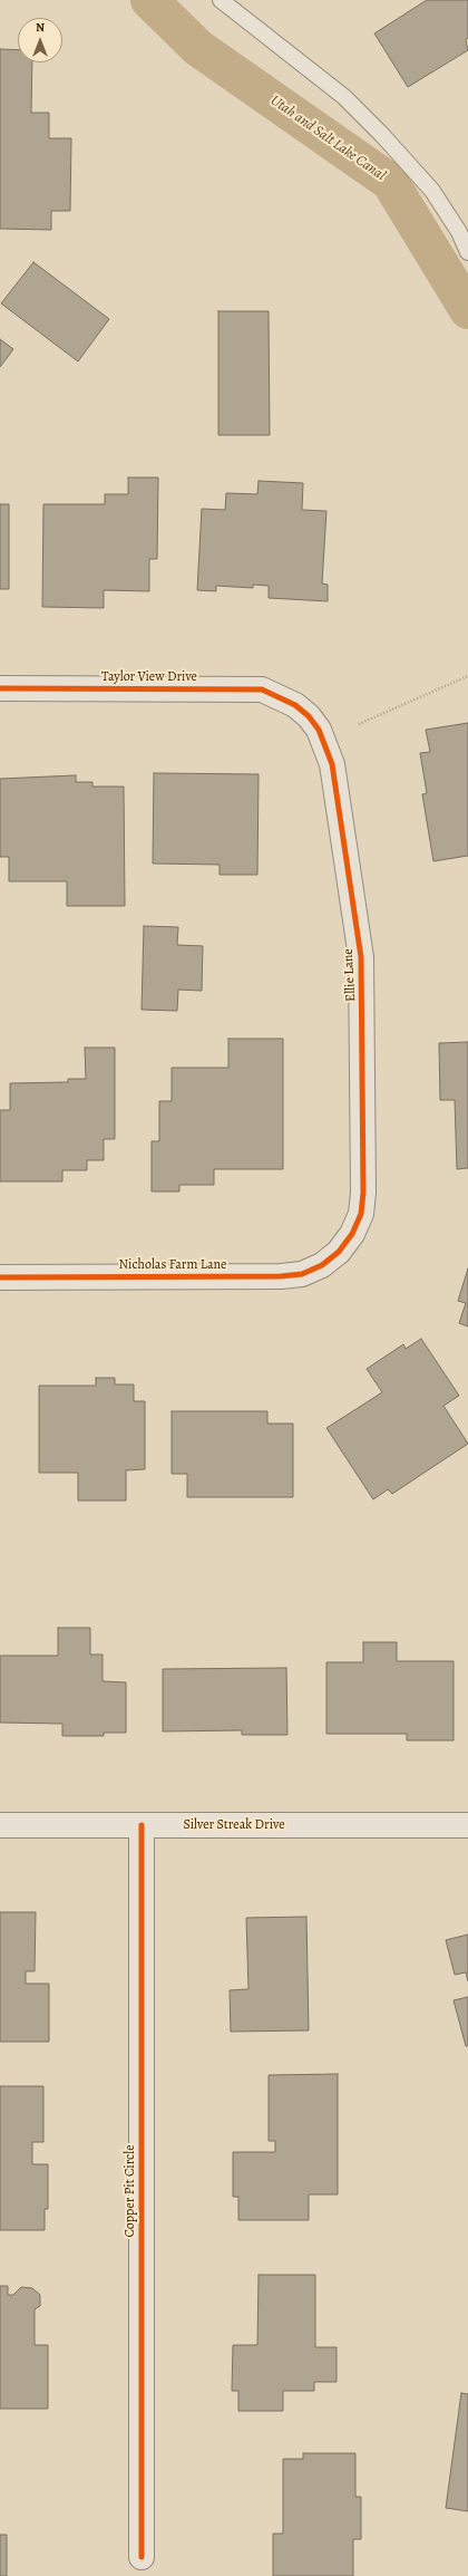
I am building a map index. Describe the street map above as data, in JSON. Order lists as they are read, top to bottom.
{
  "streets": {
    "street": [
      "Taylor View Drive",
      "Ellie Lane",
      "Nicholas Farm Lane",
      "Silver Streak Drive",
      "Copper Pit Circle"
    ]
  },
  "crossings": [
    ["Taylor View Drive", "Ellie Lane"],
    ["Ellie Lane", "Nicholas Farm Lane"],
    ["Silver Streak Drive", "Copper Pit Circle"]
  ],
  "water": ["Utah and Salt Lake Canal"],
  "north": "top"
}
